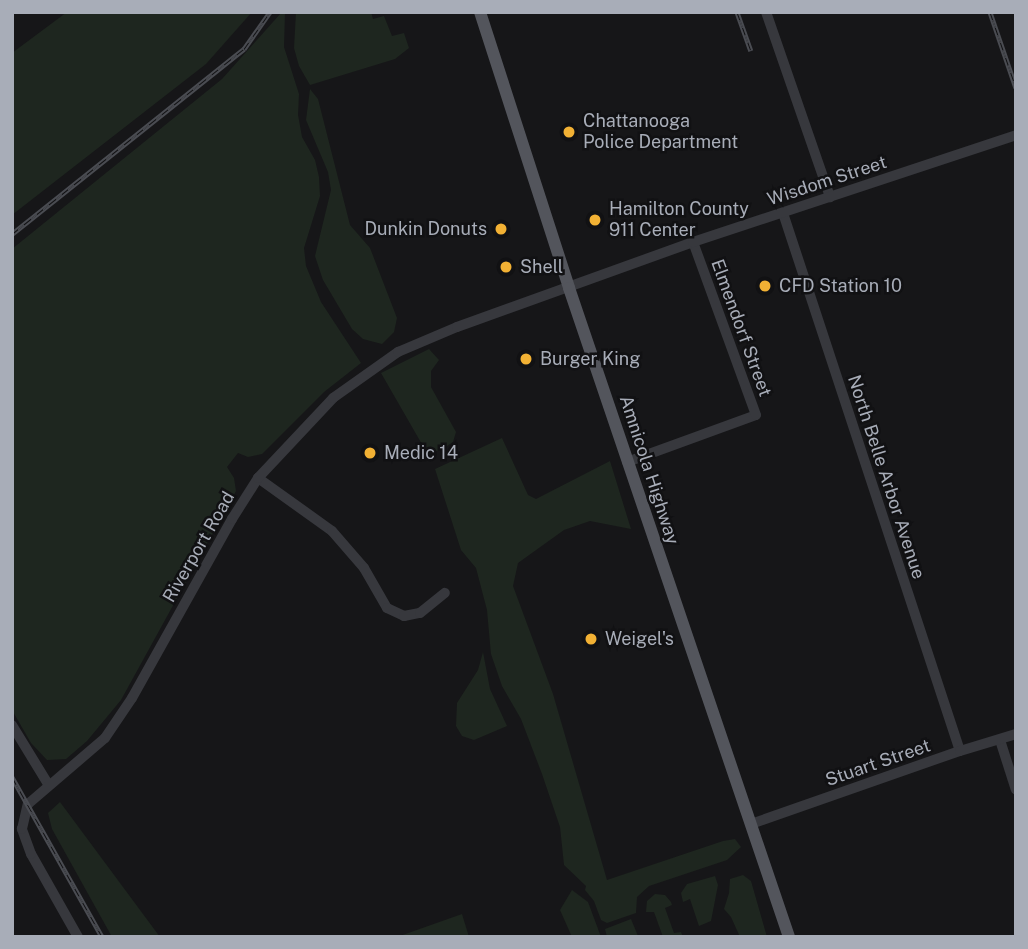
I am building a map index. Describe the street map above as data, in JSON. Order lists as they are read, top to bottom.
{
  "streets": {
    "main road": ["Amnicola Highway"],
    "street": [
      "Wisdom Street",
      "Elmendorf Street",
      "North Belle Arbor Avenue",
      "Riverport Road",
      "Stuart Street"
    ]
  },
  "crossings": [
    ["Wisdom Street", "Elmendorf Street"],
    ["Wisdom Street", "Amnicola Highway"],
    ["Wisdom Street", "North Belle Arbor Avenue"],
    ["Wisdom Street", "Riverport Road"],
    ["Elmendorf Street", "Amnicola Highway"],
    ["Amnicola Highway", "Riverport Road"],
    ["Amnicola Highway", "Stuart Street"],
    ["North Belle Arbor Avenue", "Stuart Street"]
  ],
  "places": [
    "Chattanooga Police Department",
    "Hamilton County 911 Center",
    "Dunkin Donuts",
    "Shell",
    "CFD Station 10",
    "Burger King",
    "Medic 14",
    "Weigel's"
  ]
}
